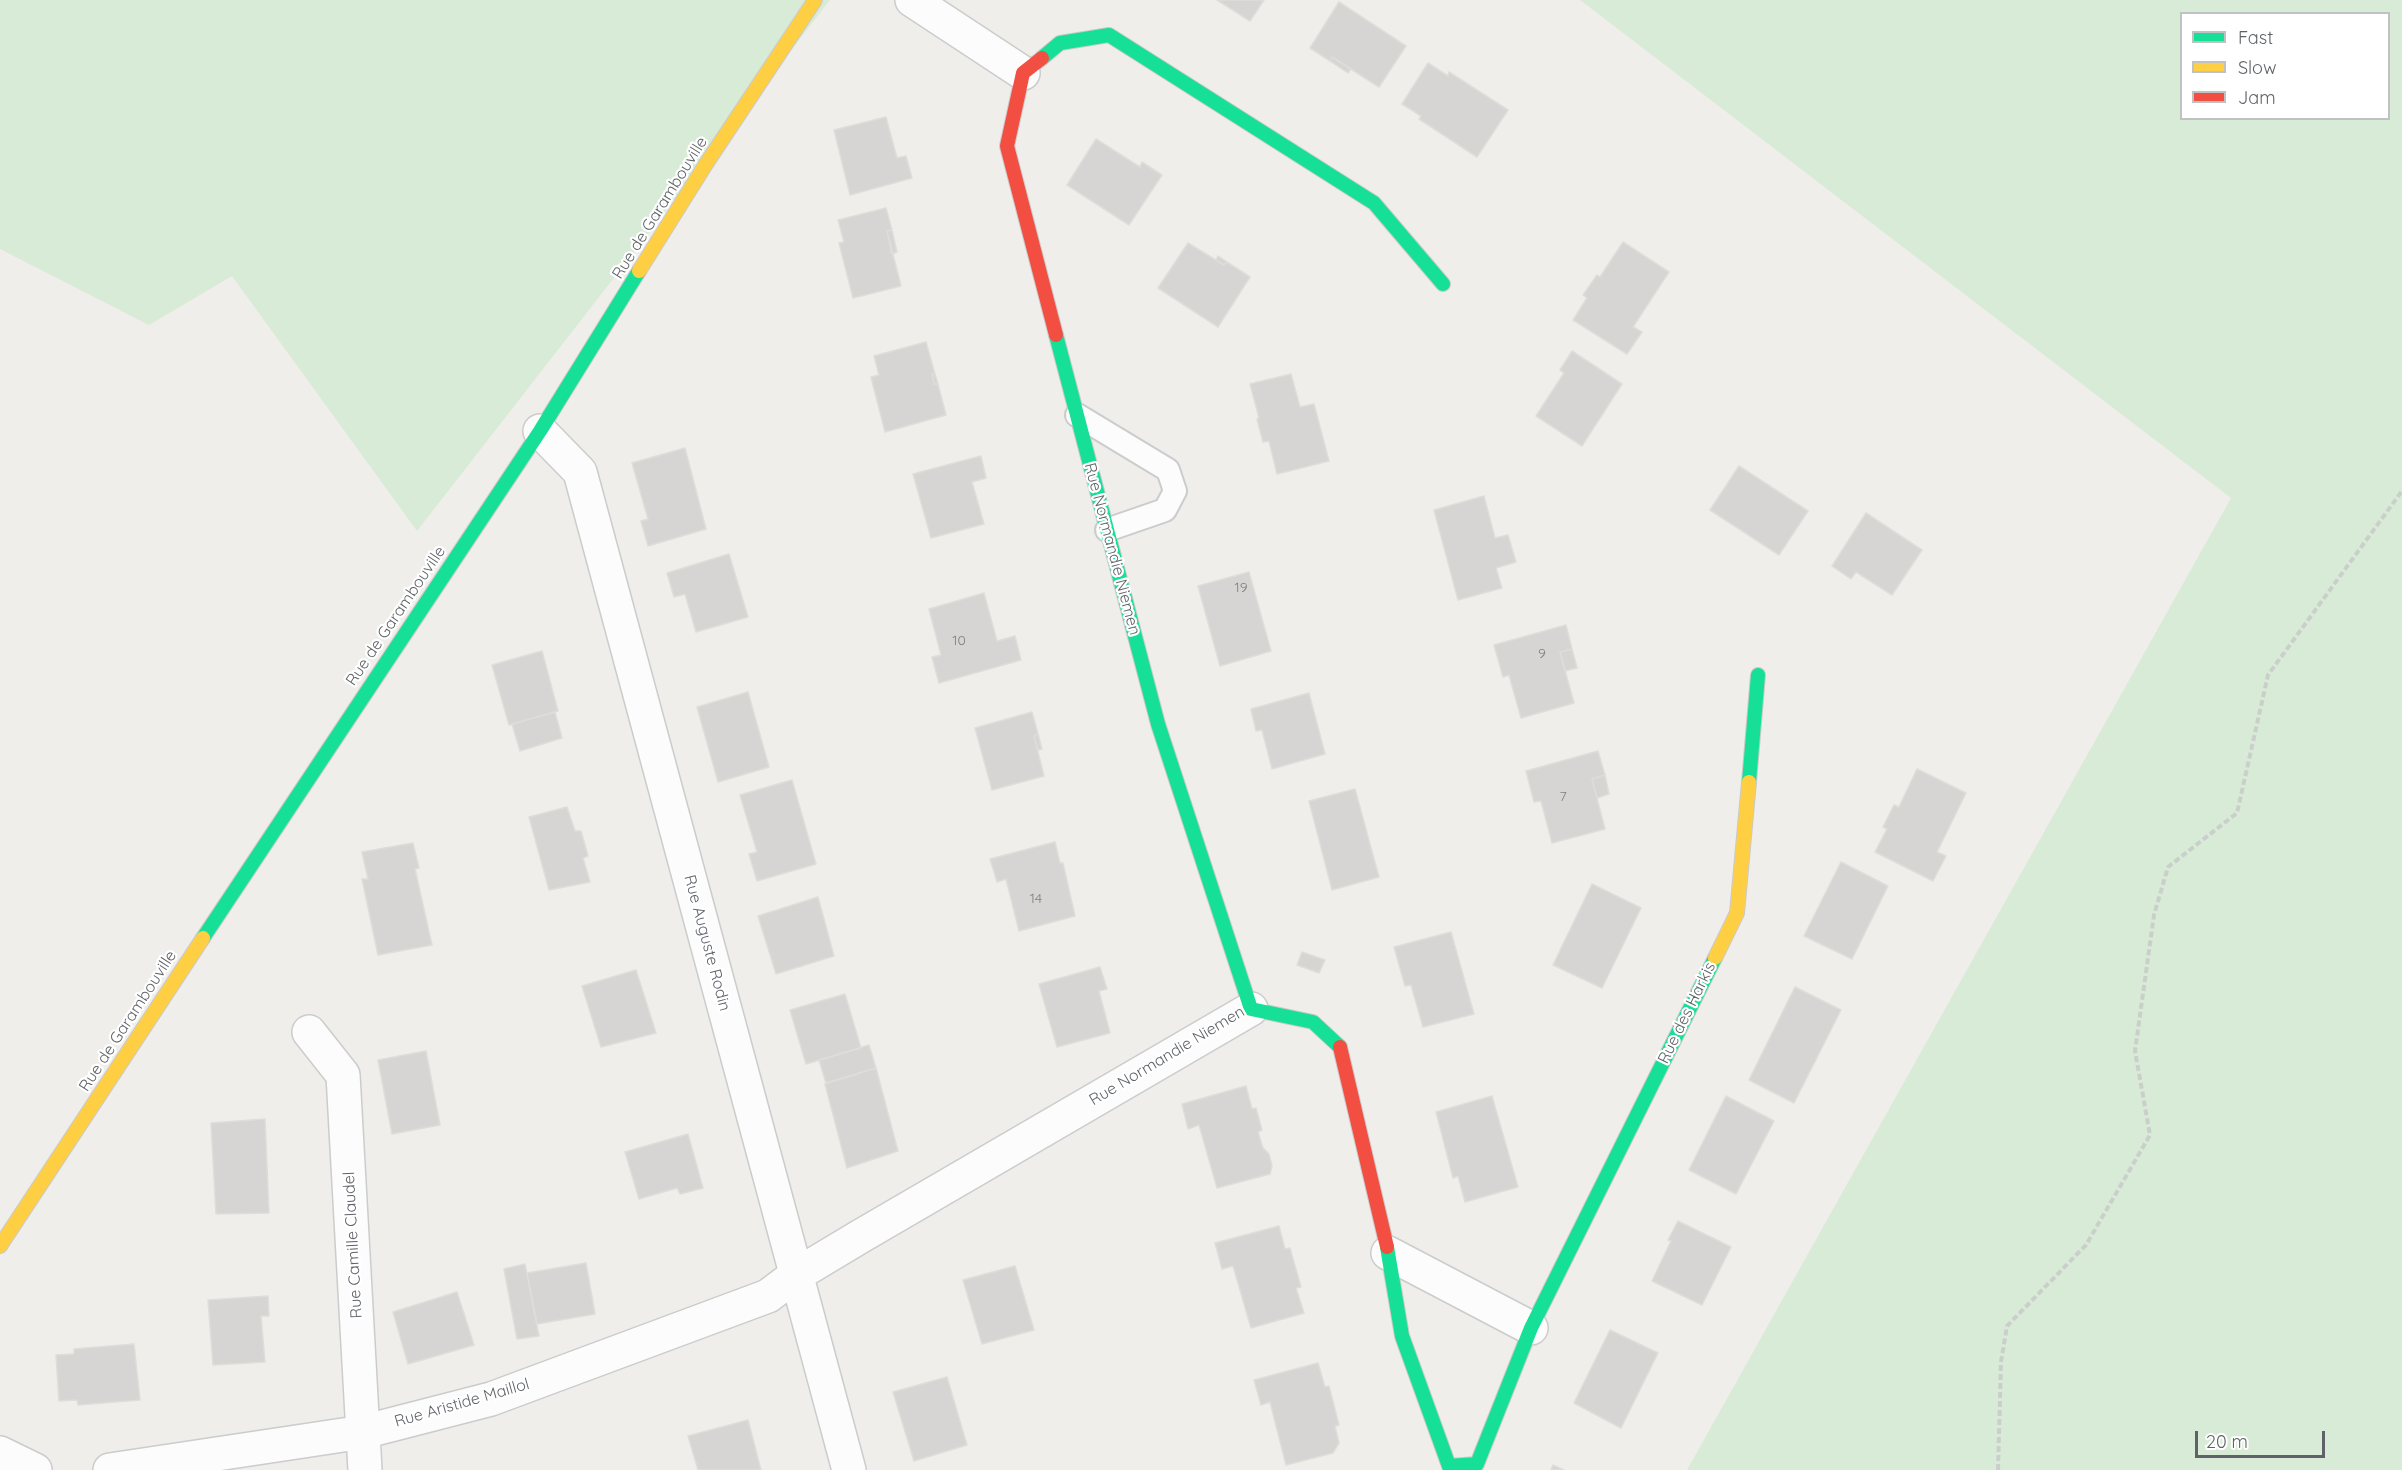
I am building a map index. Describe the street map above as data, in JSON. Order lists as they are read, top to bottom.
{
  "streets": {
    "street": [
      "Rue de Garambouville",
      "Rue Normandie Niemen",
      "Rue Auguste Rodin",
      "Rue des Harkis",
      "Rue Camille Claudel",
      "Rue Aristide Maillol"
    ]
  },
  "crossings": [
    ["Rue de Garambouville", "Rue Auguste Rodin"],
    ["Rue Normandie Niemen", "Rue Auguste Rodin"],
    ["Rue Normandie Niemen", "Rue des Harkis"],
    ["Rue Normandie Niemen", "Rue Aristide Maillol"],
    ["Rue Auguste Rodin", "Rue Aristide Maillol"],
    ["Rue Camille Claudel", "Rue Aristide Maillol"]
  ],
  "house_numbers": [
    "19",
    "10",
    "9",
    "7",
    "14"
  ],
  "legend": ["Fast", "Slow", "Jam"],
  "scale_bar": "20 m"
}
